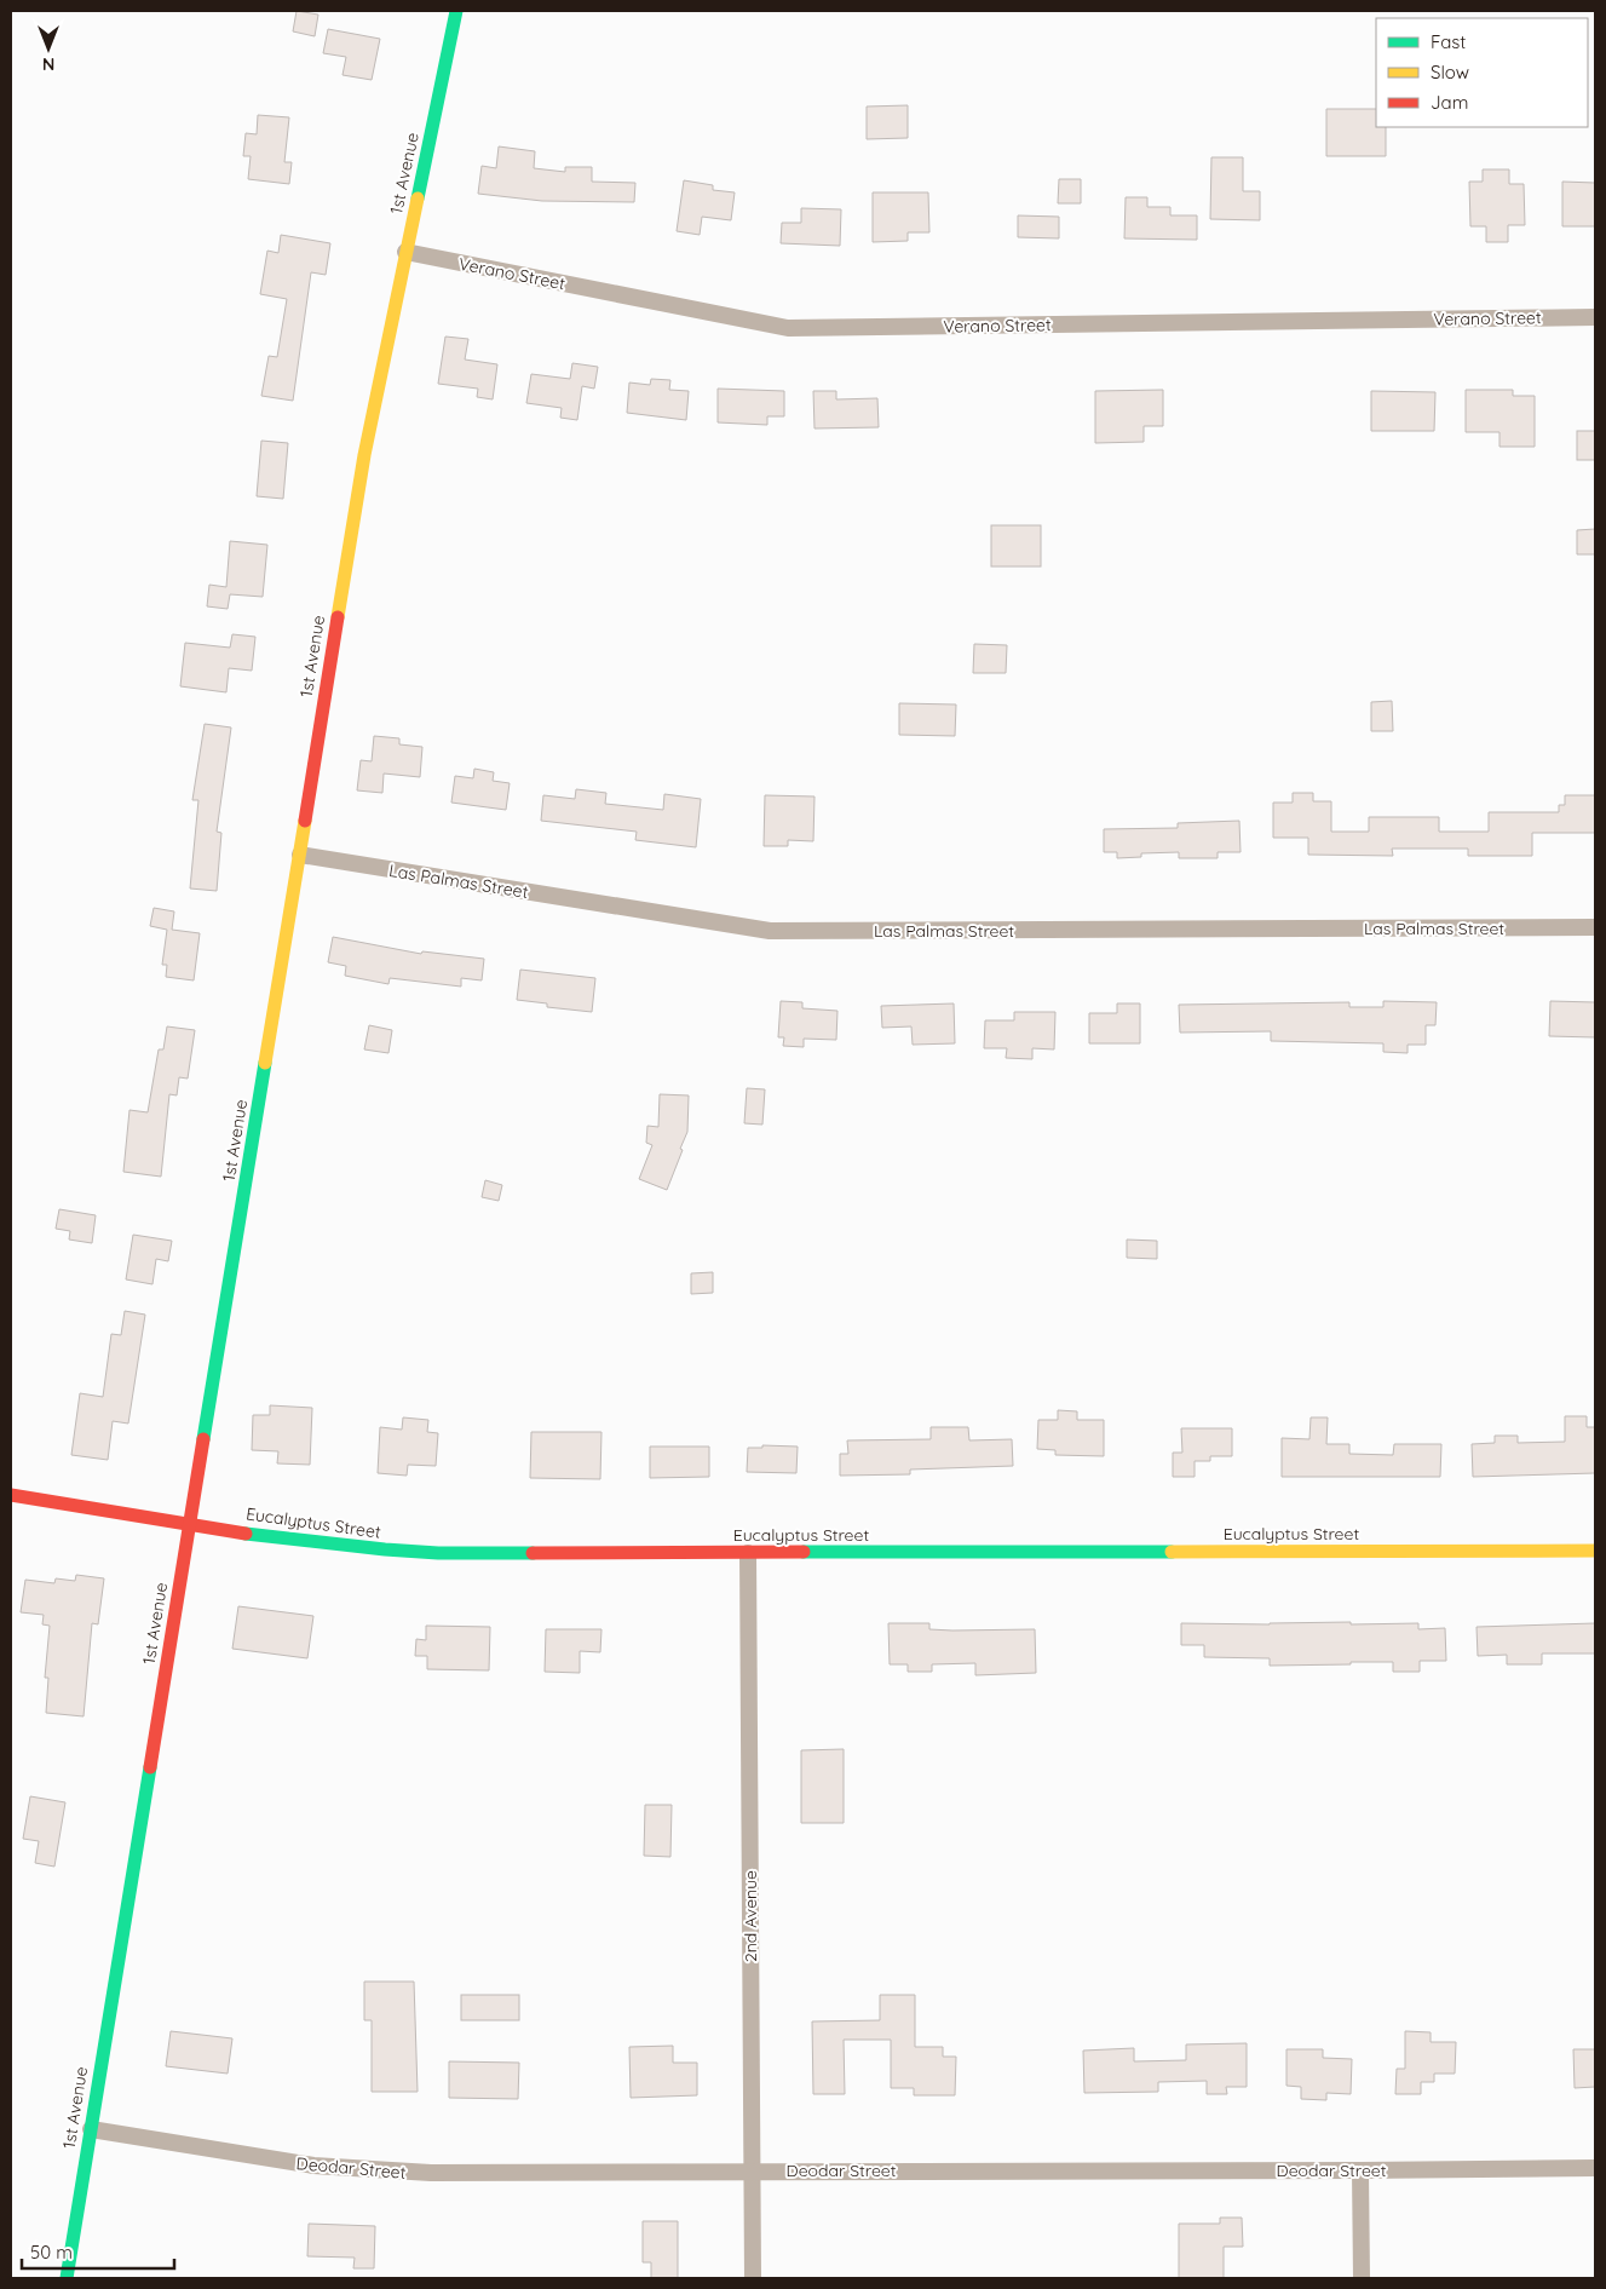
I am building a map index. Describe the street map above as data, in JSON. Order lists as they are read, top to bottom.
{
  "streets": {
    "street": [
      "1st Avenue",
      "Verano Street",
      "Las Palmas Street",
      "Eucalyptus Street",
      "2nd Avenue",
      "Deodar Street"
    ]
  },
  "crossings": [
    ["1st Avenue", "Verano Street"],
    ["1st Avenue", "Las Palmas Street"],
    ["1st Avenue", "Eucalyptus Street"],
    ["1st Avenue", "Deodar Street"],
    ["Eucalyptus Street", "2nd Avenue"],
    ["2nd Avenue", "Deodar Street"]
  ],
  "legend": ["Fast", "Slow", "Jam"],
  "scale_bar": "50 m",
  "north": "bottom"
}
